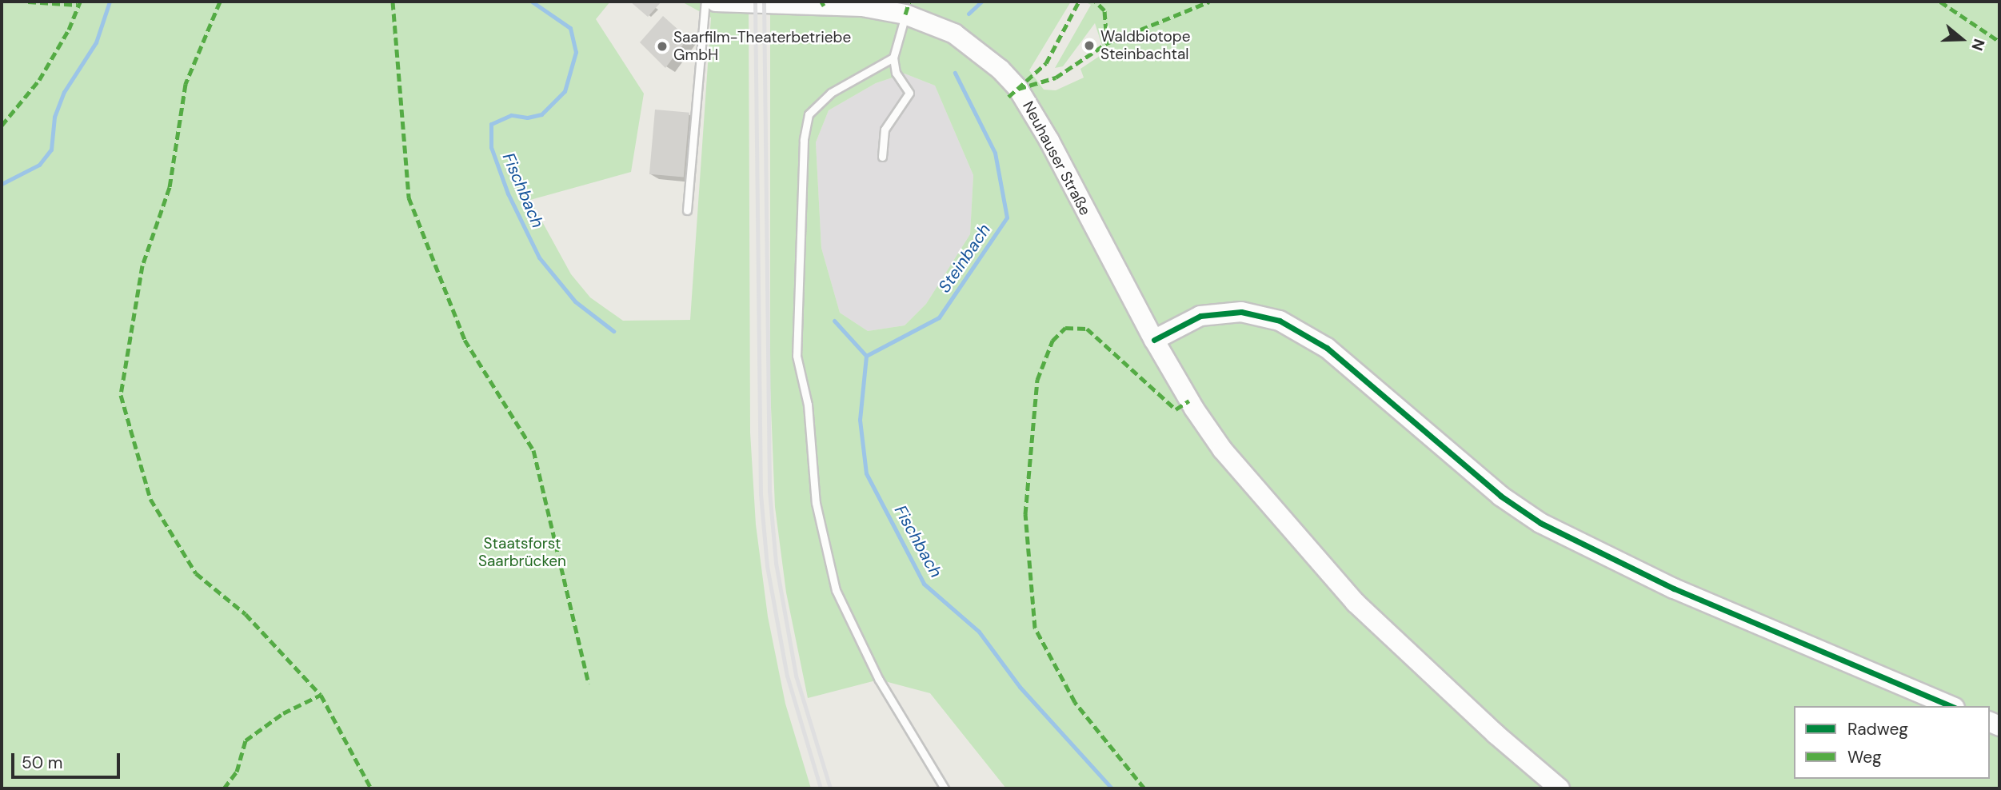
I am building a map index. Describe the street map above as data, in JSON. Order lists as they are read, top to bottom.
{
  "streets": {
    "main road": ["Neuhauser Straße"]
  },
  "water": ["Fischbach", "Steinbach"],
  "parks": ["Staatsforst Saarbrücken"],
  "places": ["Waldbiotope Steinbachtal", "Saarfilm-Theaterbetriebe GmbH"],
  "legend": ["Radweg", "Weg"],
  "scale_bar": "50 m",
  "north": "right"
}
